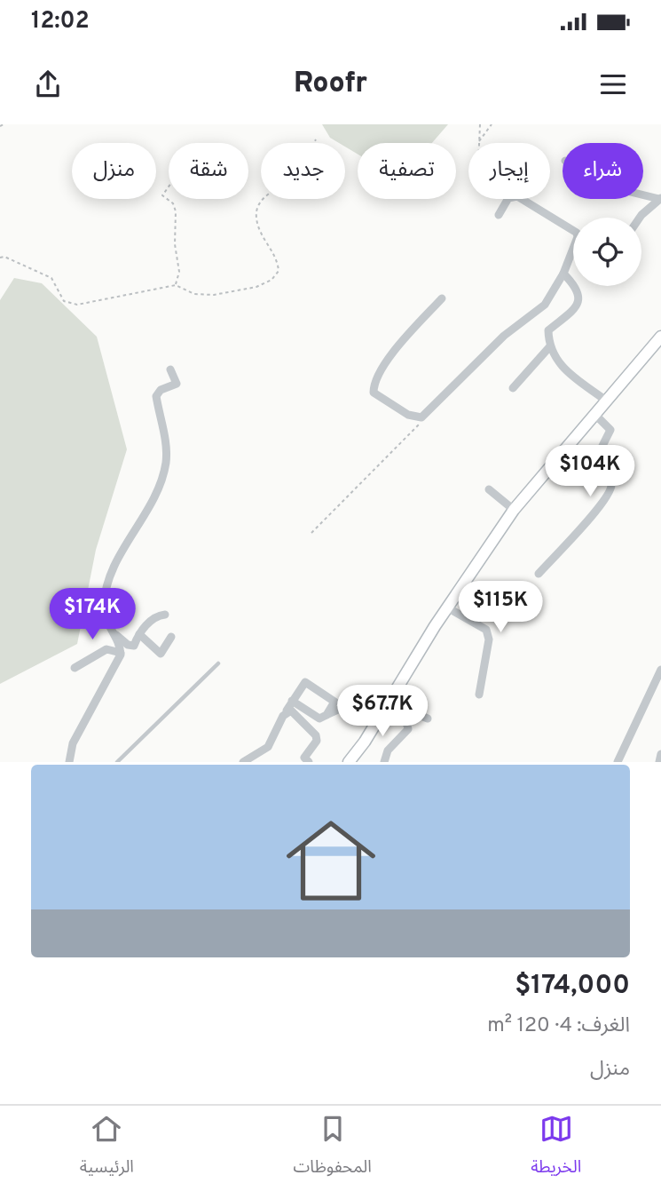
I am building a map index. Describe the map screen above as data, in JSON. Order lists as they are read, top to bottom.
{
  "page": {
    "status": "12:02",
    "header": "Roofr",
    "chip": [
      "شراء",
      "إيجار",
      "تصفية",
      "جديد",
      "شقة",
      "منزل"
    ],
    "price": [
      "$104K",
      "$115K",
      "$174K",
      "$67.7K"
    ],
    "list": [
      {
        "name": "$174,000",
        "note": "الغرف: 4 · 120 m² · منزل"
      }
    ],
    "tabs": ["الخريطة", "المحفوظات", "الرئيسية"]
  }
}
